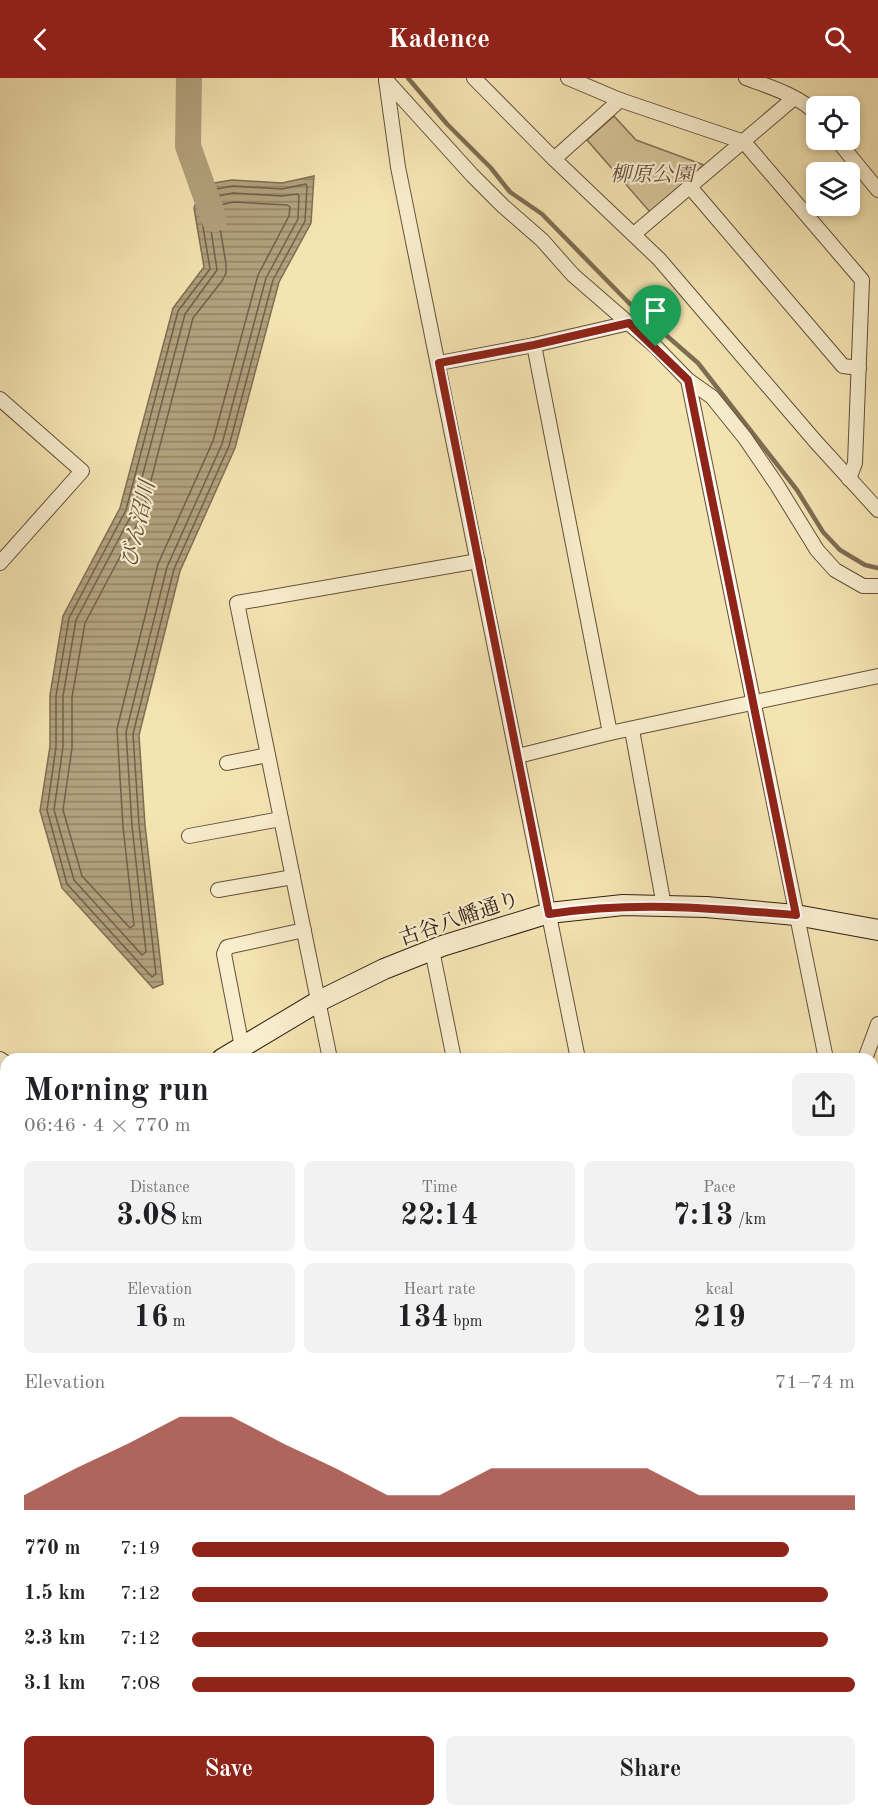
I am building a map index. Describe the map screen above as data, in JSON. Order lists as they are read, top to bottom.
{
  "streets": {
    "street": ["古谷八幡通り"]
  },
  "water": ["びん沼川"],
  "parks": ["柳原公園"],
  "page": {
    "header": "Kadence",
    "heading": ["Morning run", "06:46 · 4 × 770 m"],
    "stats": [
      ["Distance", "3.08 km"],
      ["Time", "22:14"],
      ["Pace", "7:13 /km"],
      ["Elevation", "16 m"],
      ["Heart rate", "134 bpm"],
      ["kcal", "219"]
    ],
    "chart": ["Elevation", "71–74 m"],
    "list": [
      {
        "name": "770 m",
        "note": "7:19"
      },
      {
        "name": "1.5 km",
        "note": "7:12"
      },
      {
        "name": "2.3 km",
        "note": "7:12"
      },
      {
        "name": "3.1 km",
        "note": "7:08"
      }
    ],
    "buttons": ["Save", "Share"]
  }
}
